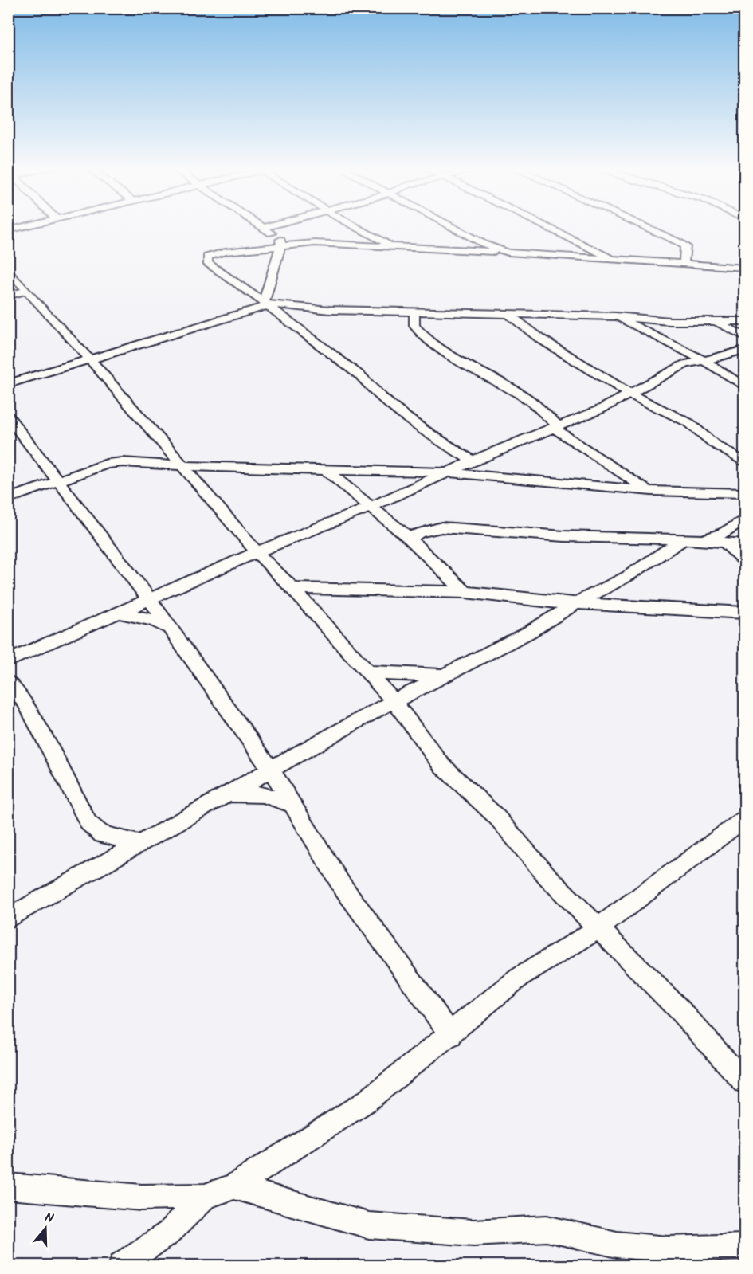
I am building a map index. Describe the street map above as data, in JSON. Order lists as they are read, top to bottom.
{
  "north": "top"
}
